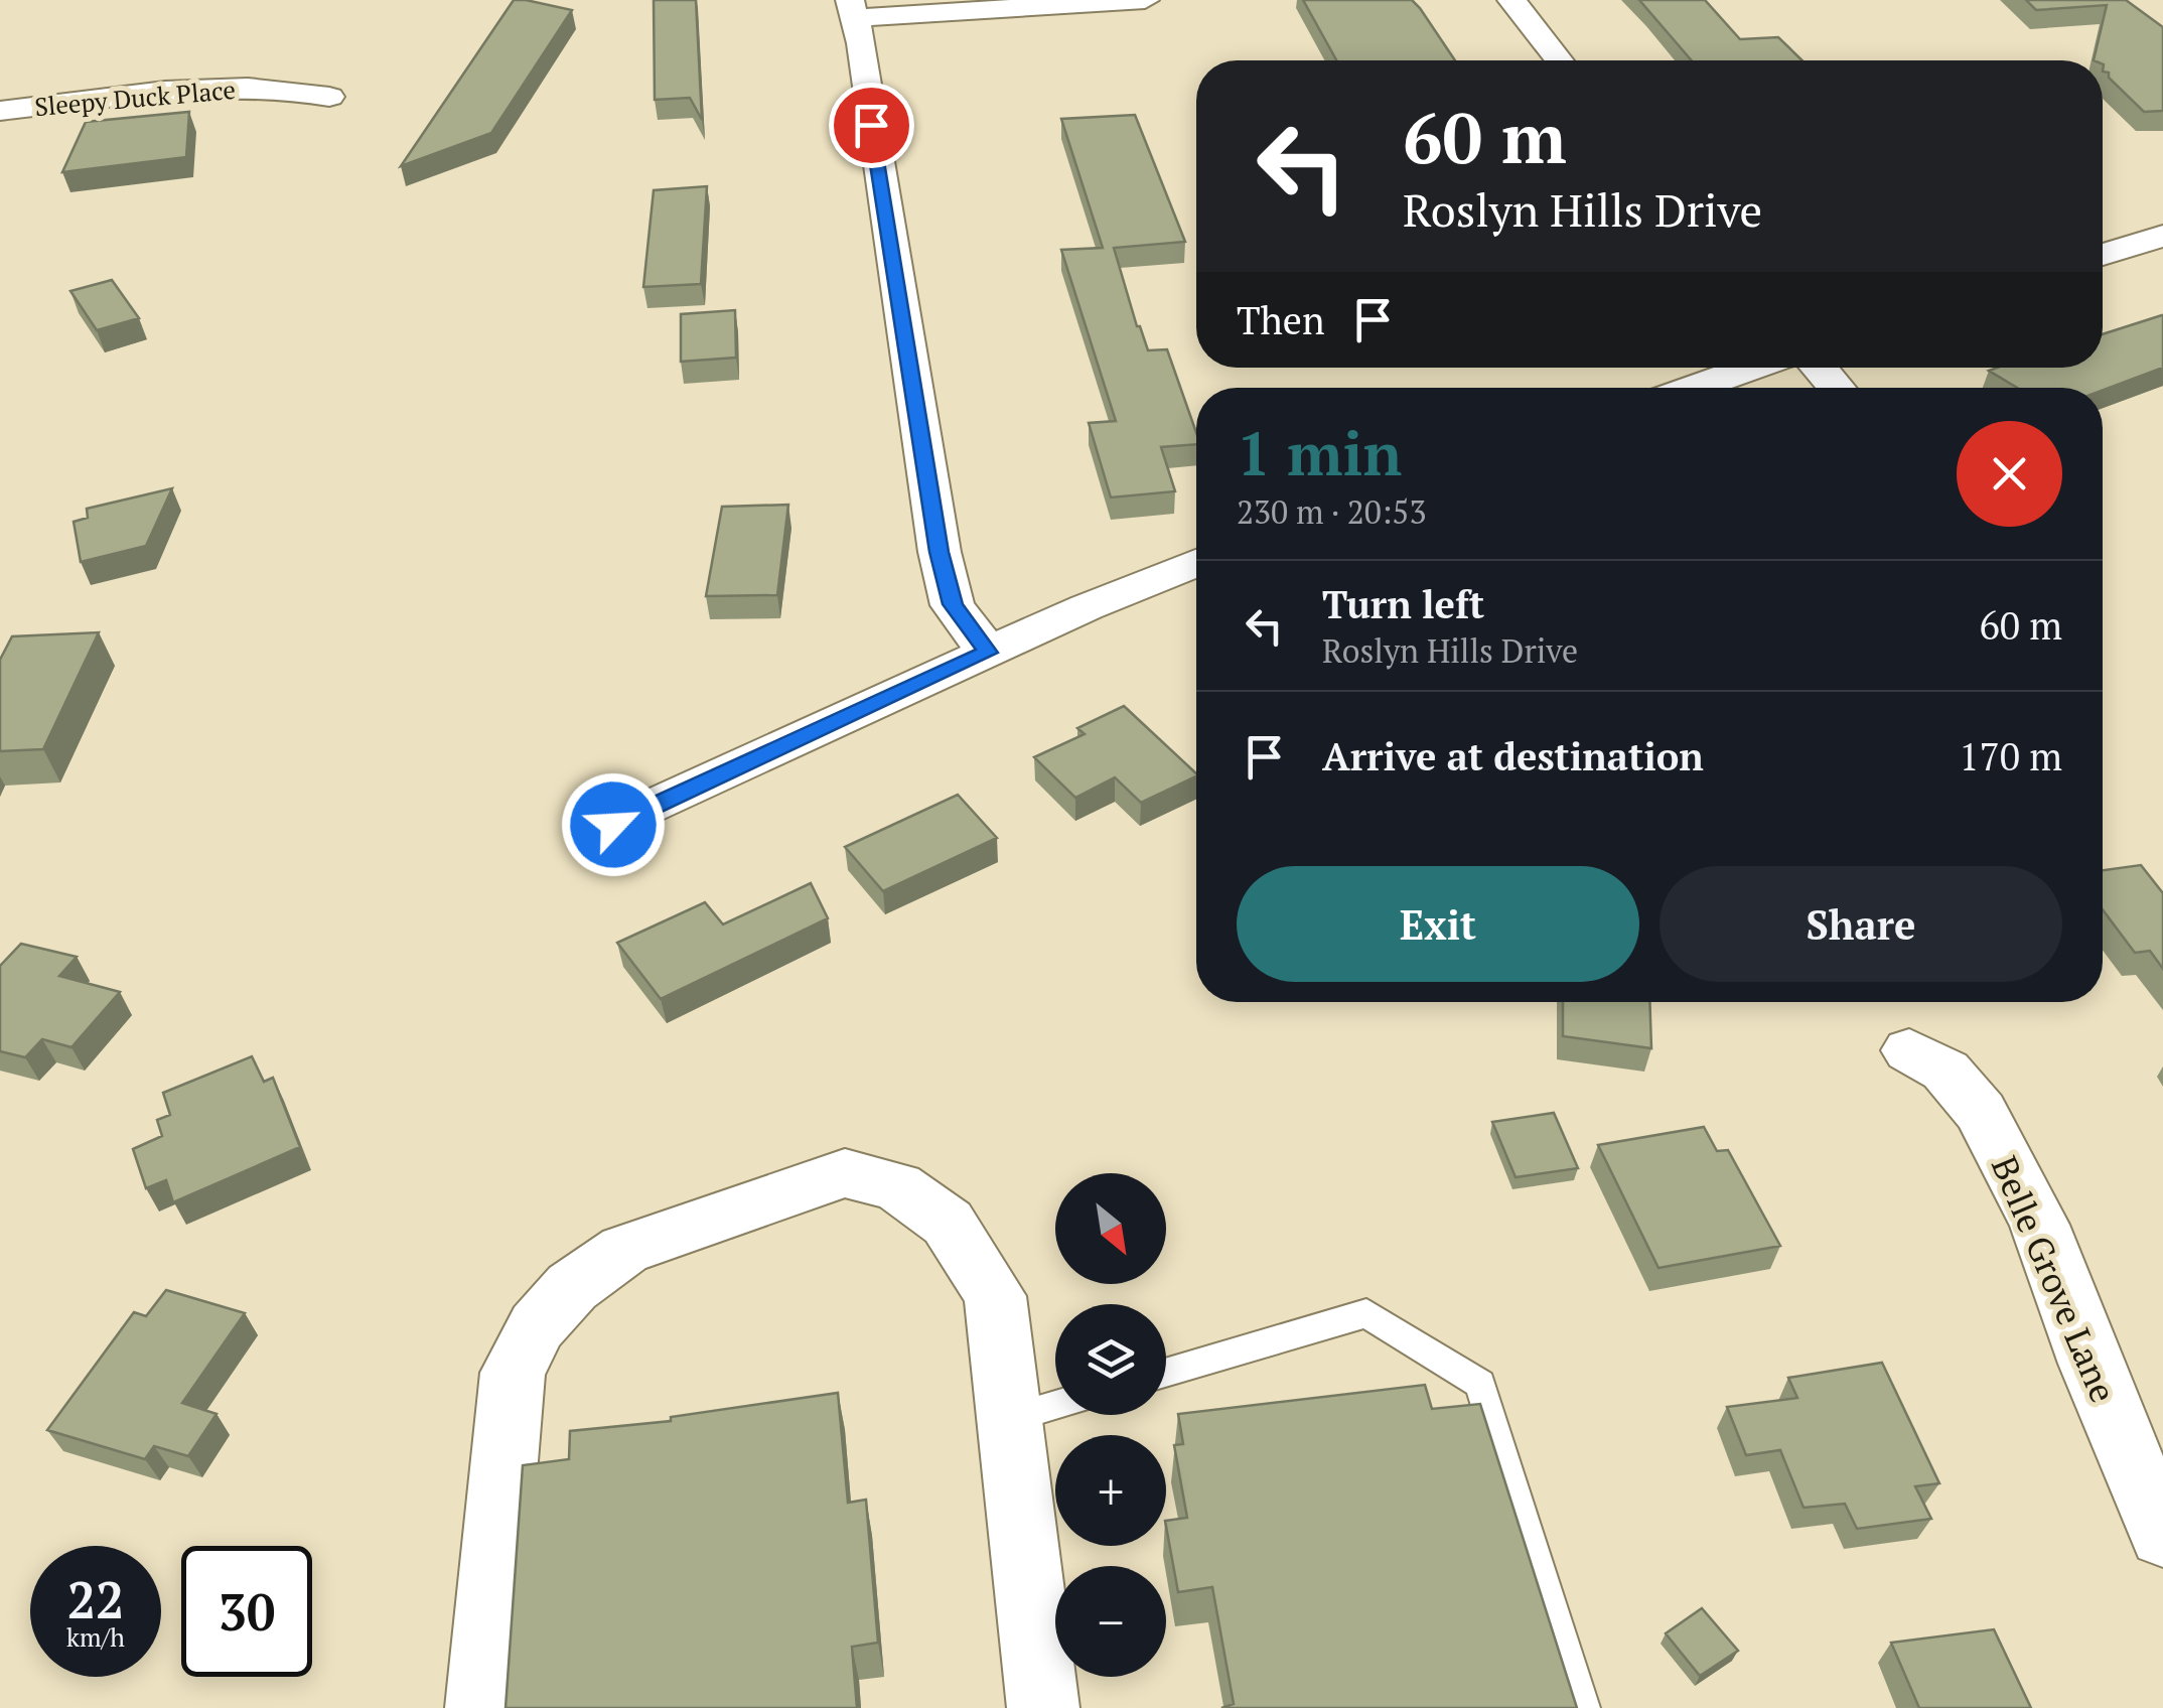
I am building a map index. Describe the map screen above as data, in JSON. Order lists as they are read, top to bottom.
{
  "streets": {
    "street": ["Sleepy Duck Place", "Belle Grove Lane"]
  },
  "north": "bottom right",
  "page": {
    "turn": ["60 m", "Roslyn Hills Drive"],
    "then": "Then",
    "heading": ["1 min", "230 m · 20:53"],
    "list": [
      {
        "name": "Turn left",
        "note": "Roslyn Hills Drive",
        "value": "60 m"
      },
      {
        "name": "Arrive at destination",
        "value": "170 m"
      }
    ],
    "buttons": ["Exit", "Share"],
    "map_buttons": ["+", "−"],
    "speed": "22 km/h",
    "limit": "30"
  }
}
